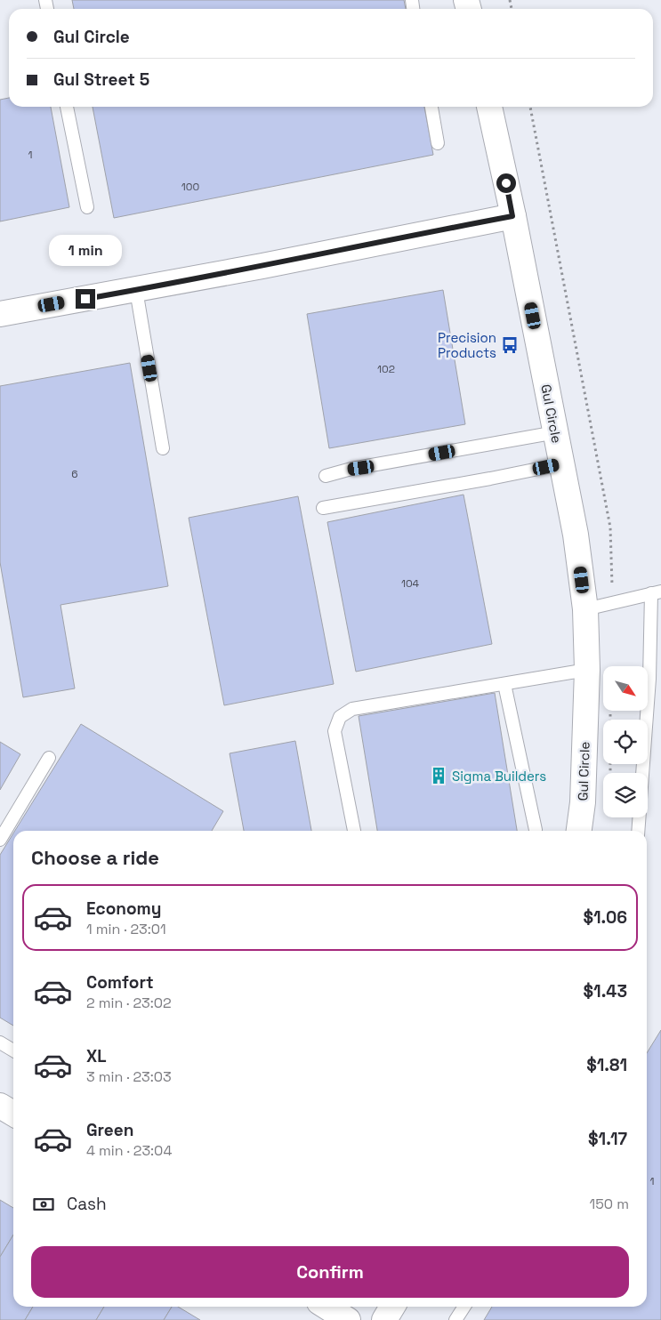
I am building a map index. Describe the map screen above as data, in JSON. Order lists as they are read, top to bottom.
{
  "streets": {
    "street": ["Gul Circle"]
  },
  "places": {
    "bus stop": ["Precision Products"],
    "building": ["Sigma Builders"]
  },
  "house_numbers": [
    "1",
    "100",
    "102",
    "6",
    "104",
    "1"
  ],
  "north": "bottom right",
  "page": {
    "banner": ["Gul Circle", "Gul Street 5"],
    "bubble": "1 min",
    "heading": "Choose a ride",
    "list": [
      {
        "name": "Economy",
        "note": "1 min · 23:01",
        "value": "$1.06"
      },
      {
        "name": "Comfort",
        "note": "2 min · 23:02",
        "value": "$1.43"
      },
      {
        "name": "XL",
        "note": "3 min · 23:03",
        "value": "$1.81"
      },
      {
        "name": "Green",
        "note": "4 min · 23:04",
        "value": "$1.17"
      }
    ],
    "pay": ["Cash", "150 m"],
    "buttons": "Confirm"
  }
}
